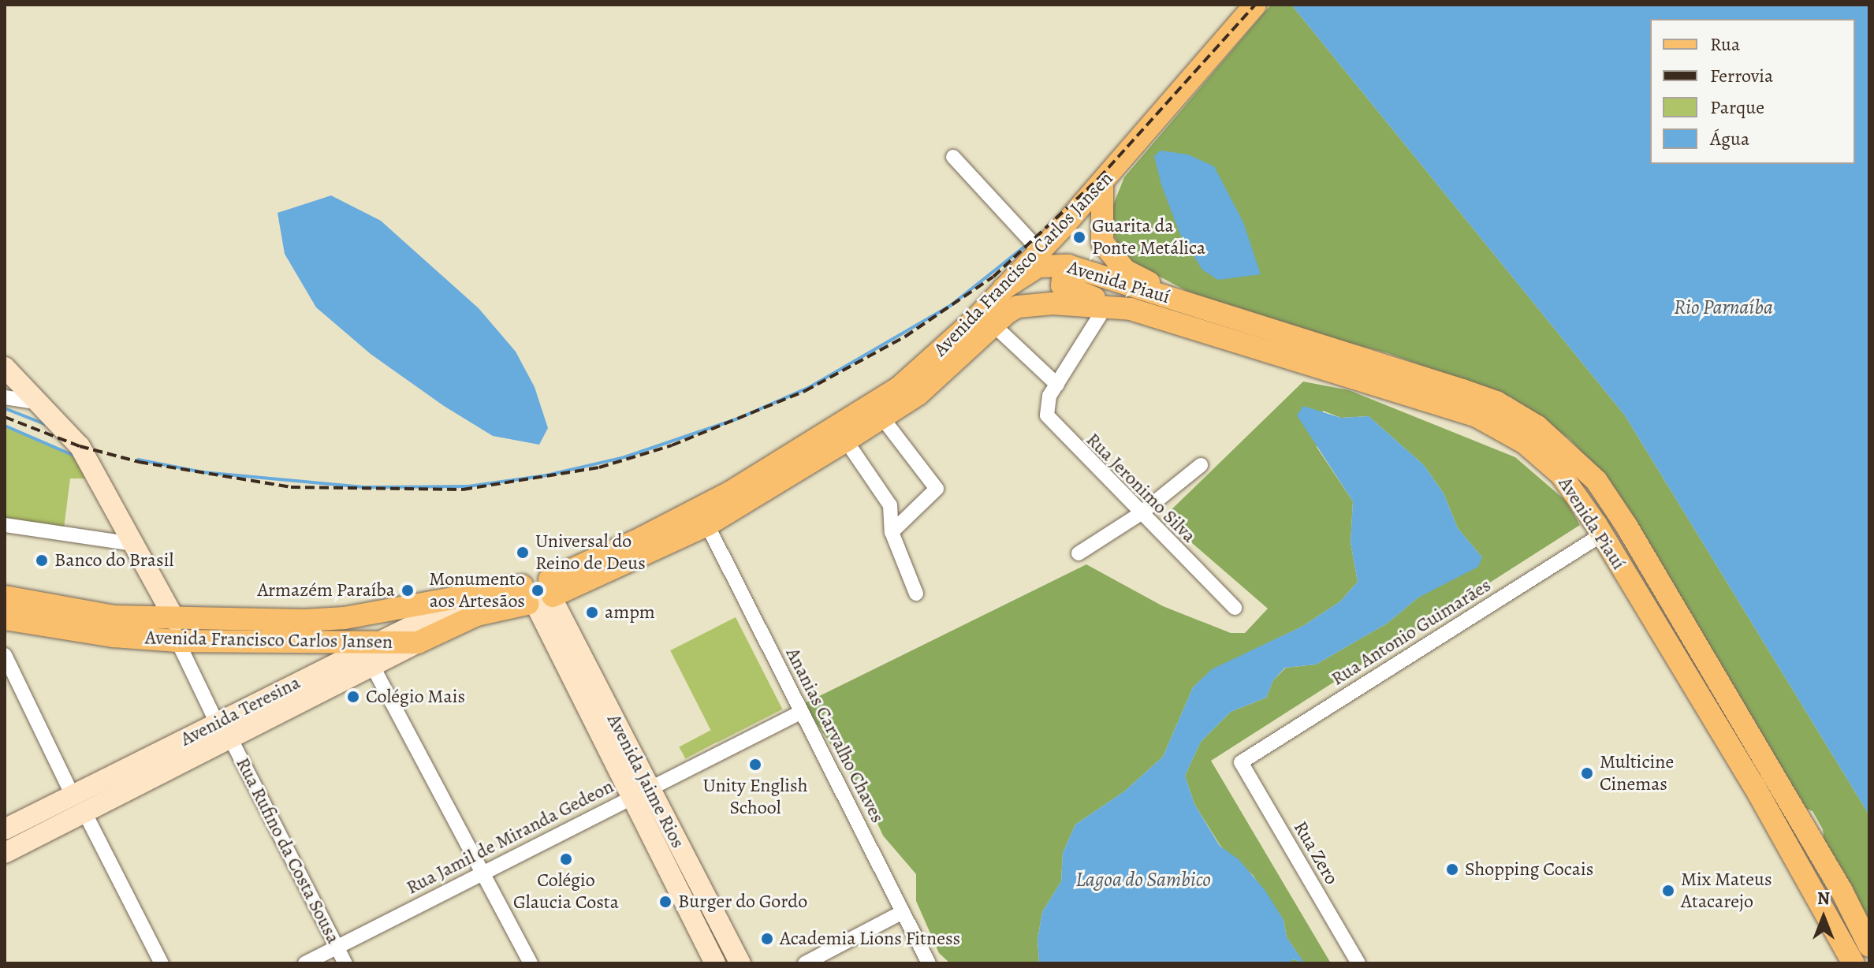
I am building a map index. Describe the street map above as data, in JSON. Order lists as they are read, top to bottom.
{
  "streets": {
    "main road": ["Avenida Francisco Carlos Jansen", "Avenida Piauí"],
    "street": [
      "Rua Jeronimo Silva",
      "Rua Antonio Guimarães",
      "Avenida Teresina",
      "Ananias Carvalho Chaves",
      "Avenida Jaime Rios",
      "Rua Jamil de Miranda Gedeon",
      "Rua Rufino da Costa Sousa",
      "Rua Zero"
    ]
  },
  "crossings": [
    ["Avenida Francisco Carlos Jansen", "Avenida Piauí"],
    ["Avenida Francisco Carlos Jansen", "Rua Jeronimo Silva"],
    ["Avenida Francisco Carlos Jansen", "Avenida Teresina"],
    ["Avenida Francisco Carlos Jansen", "Ananias Carvalho Chaves"],
    ["Avenida Francisco Carlos Jansen", "Avenida Jaime Rios"],
    ["Avenida Francisco Carlos Jansen", "Rua Rufino da Costa Sousa"],
    ["Avenida Piauí", "Rua Jeronimo Silva"],
    ["Avenida Piauí", "Rua Antonio Guimarães"],
    ["Rua Antonio Guimarães", "Rua Zero"],
    ["Avenida Teresina", "Rua Rufino da Costa Sousa"],
    ["Ananias Carvalho Chaves", "Rua Jamil de Miranda Gedeon"],
    ["Avenida Jaime Rios", "Rua Jamil de Miranda Gedeon"],
    ["Rua Jamil de Miranda Gedeon", "Rua Rufino da Costa Sousa"]
  ],
  "water": ["Rio Parnaíba", "Lagoa do Sambico"],
  "places": [
    "Guarita da Ponte Metálica",
    "Universal do Reino de Deus",
    "Banco do Brasil",
    "Armazém Paraíba",
    "Monumento aos Artesãos",
    "ampm",
    "Colégio Mais",
    "Unity English School",
    "Multicine Cinemas",
    "Colégio Glaucia Costa",
    "Shopping Cocais",
    "Mix Mateus Atacarejo",
    "Burger do Gordo",
    "Academia Lions Fitness"
  ],
  "legend": [
    "Rua",
    "Ferrovia",
    "Parque",
    "Água"
  ],
  "north": "top"
}
